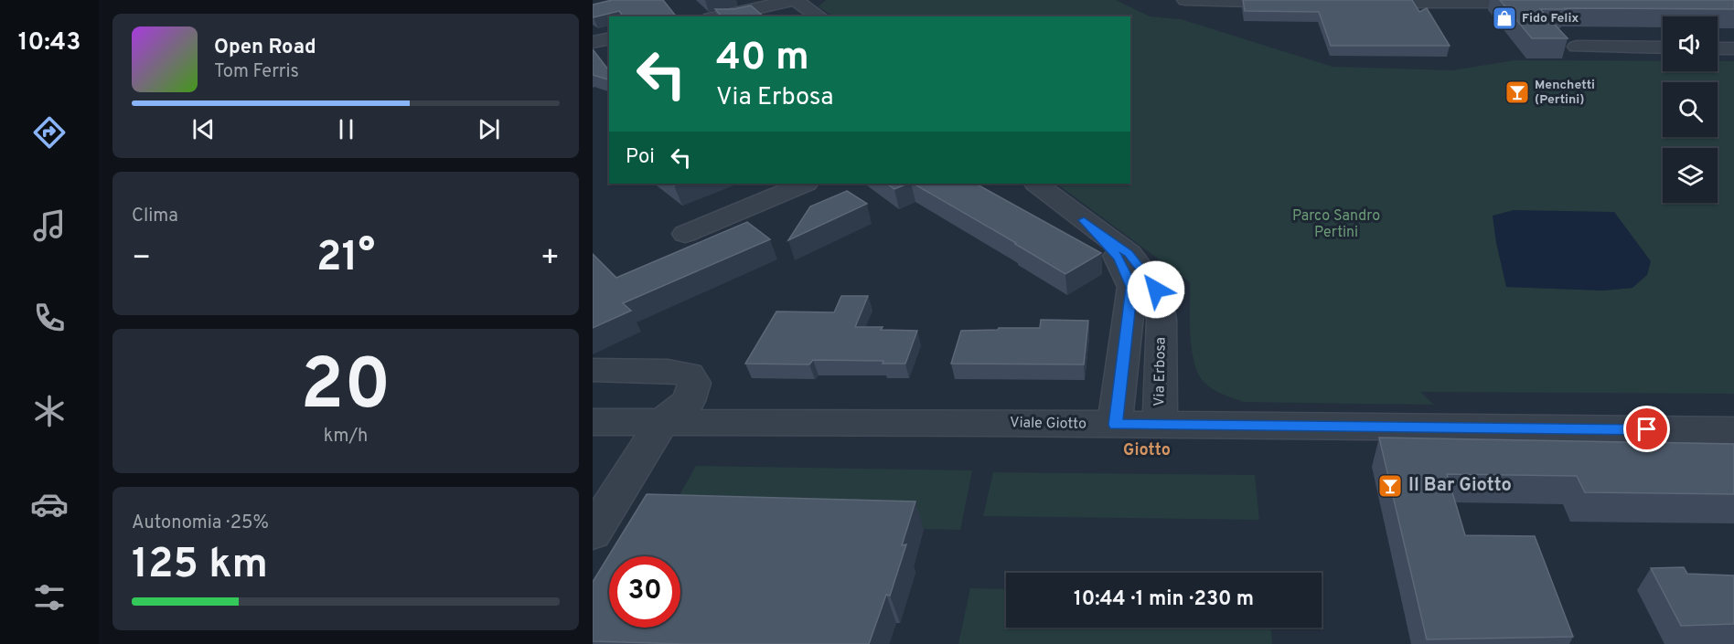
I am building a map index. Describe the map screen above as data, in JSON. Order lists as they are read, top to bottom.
{
  "streets": {
    "street": ["Via Erbosa", "Viale Giotto"]
  },
  "crossings": [
    ["Via Erbosa", "Viale Giotto"]
  ],
  "districts": ["Giotto"],
  "parks": ["Parco Sandro Pertini"],
  "places": {
    "shop": ["Fido Felix"],
    "bar": ["Menchetti (Pertini)", "Il Bar Giotto"]
  },
  "page": {
    "tabs": "10:43",
    "turn": ["40 m", "Via Erbosa"],
    "song": ["Open Road", "Tom Ferris"],
    "then": "Poi",
    "tile": [
      "Clima",
      ["20", "km/h"],
      ["Autonomia · 25%", "125 km"]
    ],
    "heat": ["−", "21°", "+"],
    "limit": "30",
    "trip": "10:44 · 1 min · 230 m"
  }
}
